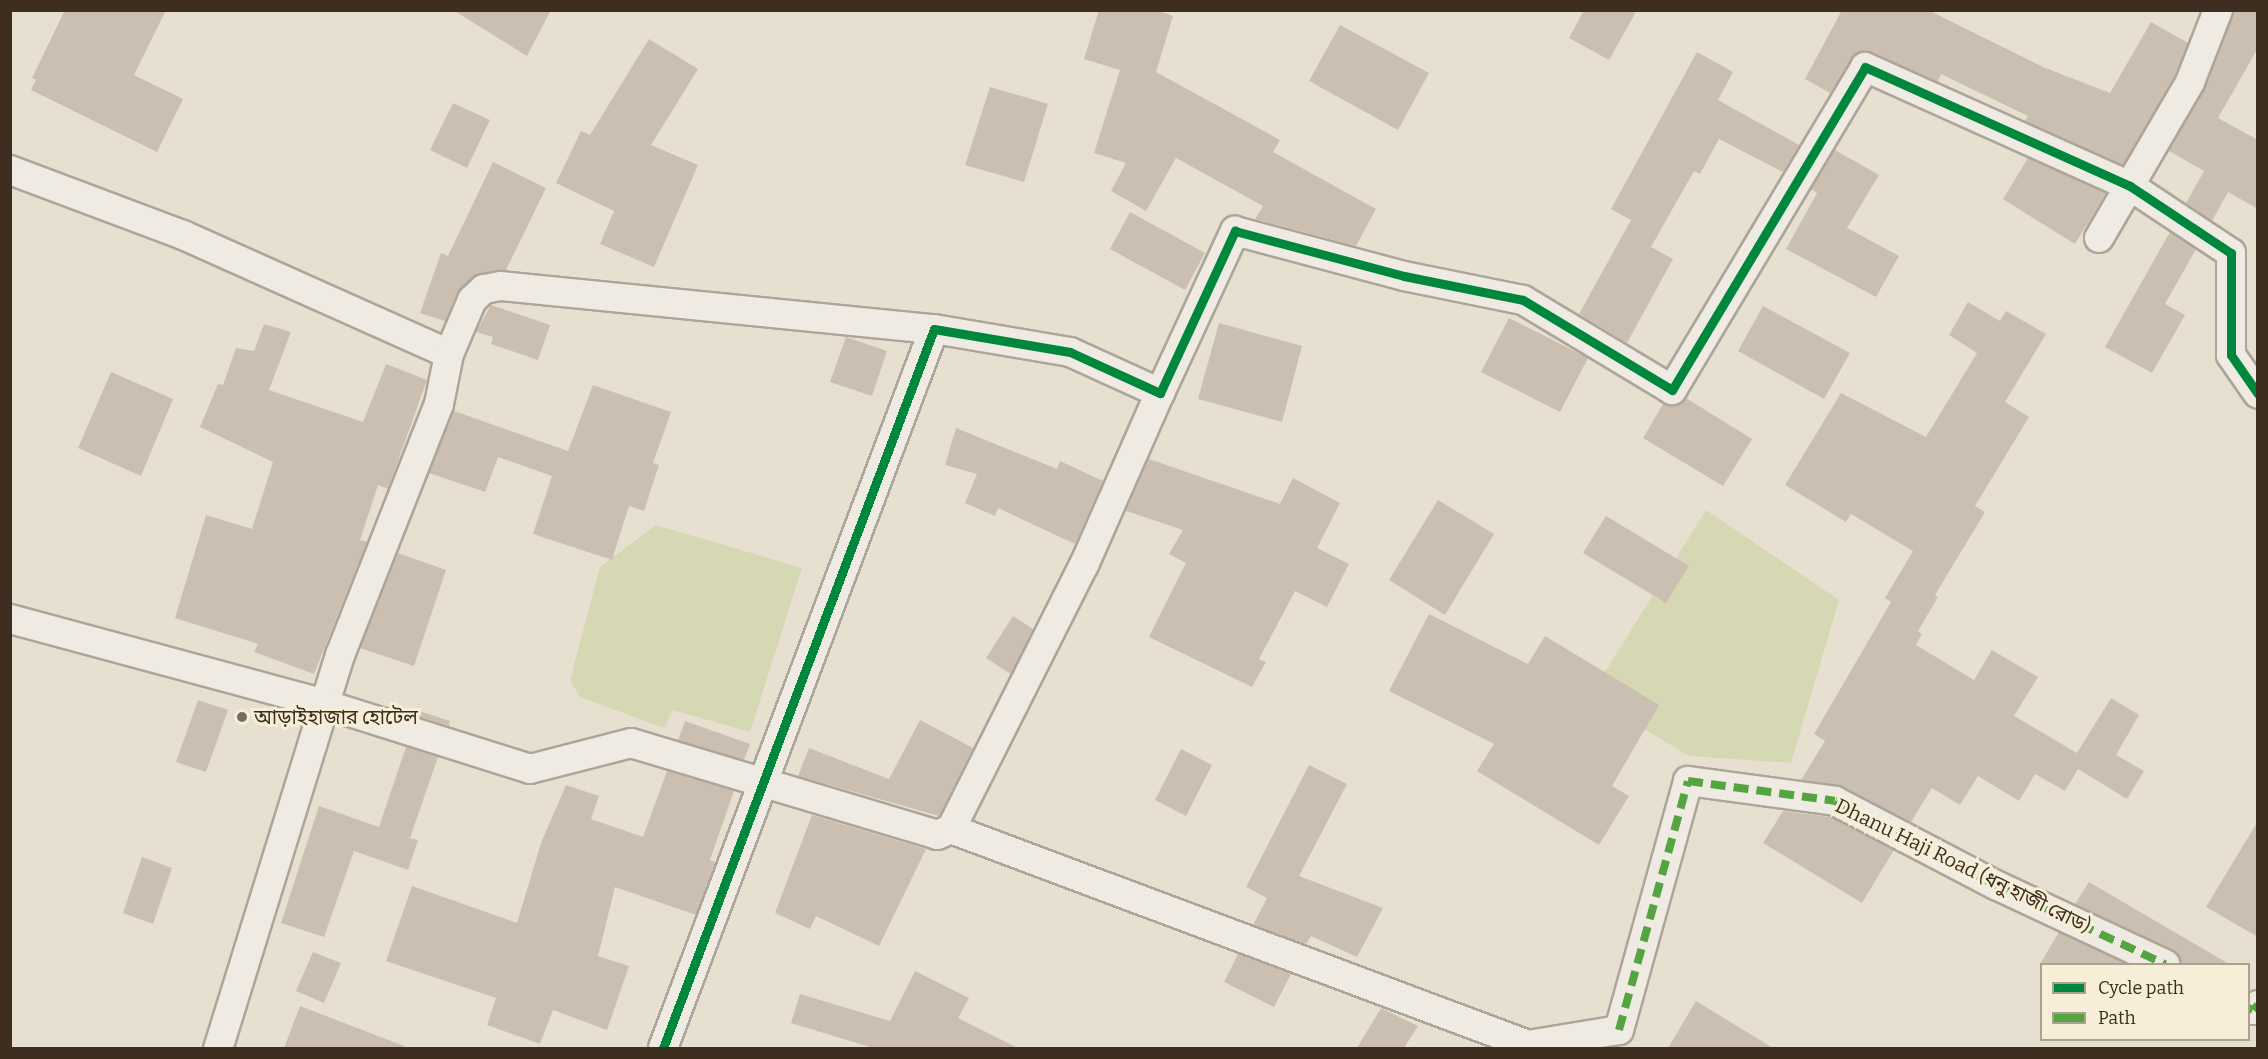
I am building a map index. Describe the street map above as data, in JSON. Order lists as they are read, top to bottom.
{
  "streets": {
    "street": ["Dhanu Haji Road (ধনু হাজী রোড)"]
  },
  "places": ["আড়াইহাজার হোটেল"],
  "legend": ["Cycle path", "Path"]
}
